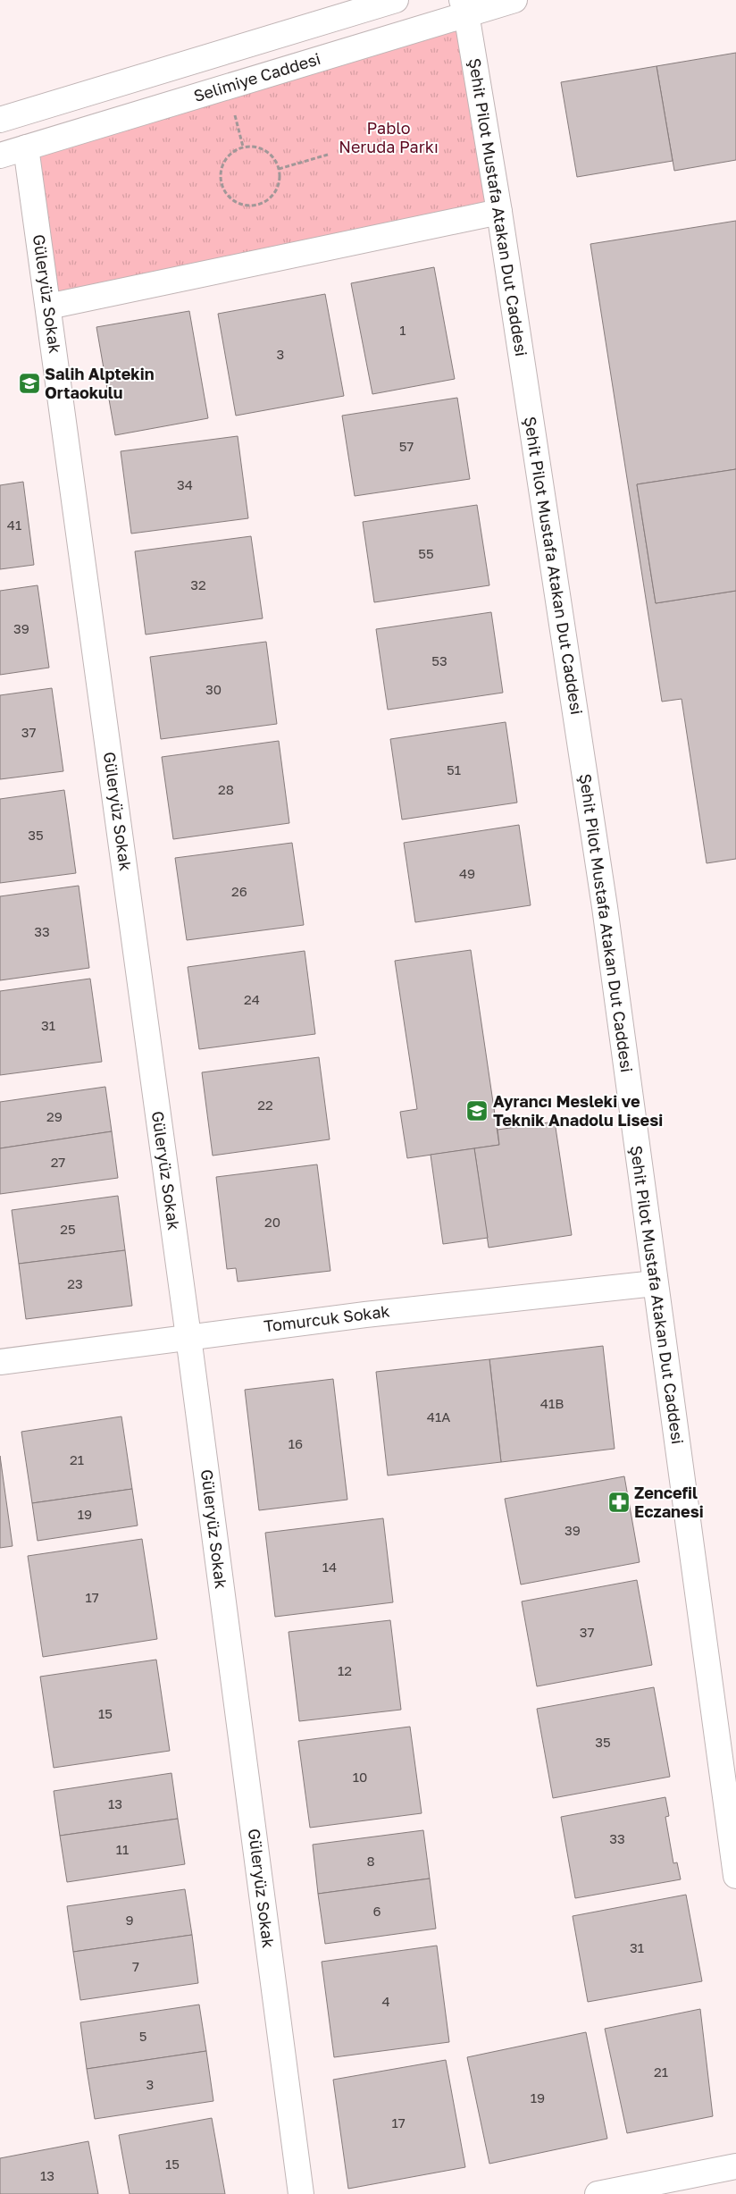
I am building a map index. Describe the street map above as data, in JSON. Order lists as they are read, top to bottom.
{
  "streets": {
    "street": [
      "Selimiye Caddesi",
      "Şehit Pilot Mustafa Atakan Dut Caddesi",
      "Güleryüz Sokak",
      "Tomurcuk Sokak"
    ]
  },
  "crossings": [
    ["Selimiye Caddesi", "Şehit Pilot Mustafa Atakan Dut Caddesi"],
    ["Selimiye Caddesi", "Güleryüz Sokak"],
    ["Şehit Pilot Mustafa Atakan Dut Caddesi", "Tomurcuk Sokak"],
    ["Güleryüz Sokak", "Tomurcuk Sokak"]
  ],
  "parks": ["Pablo Neruda Parkı"],
  "places": {
    "school or university": ["Salih Alptekin Ortaokulu", "Ayrancı Mesleki ve Teknik Anadolu Lisesi"],
    "pharmacy": ["Zencefil Eczanesi"]
  },
  "house_numbers": [
    "1",
    "3",
    "57",
    "34",
    "41",
    "55",
    "32",
    "39",
    "53",
    "30",
    "37",
    "51",
    "28",
    "35",
    "49",
    "26",
    "33",
    "24",
    "31",
    "22",
    "29",
    "27",
    "20",
    "25",
    "23",
    "41B",
    "41A",
    "16",
    "21",
    "19",
    "39",
    "14",
    "17",
    "37",
    "12",
    "15",
    "35",
    "10",
    "13",
    "33",
    "11",
    "8",
    "6",
    "9",
    "31",
    "7",
    "4",
    "5",
    "21",
    "3",
    "19",
    "17",
    "15",
    "13"
  ]
}
